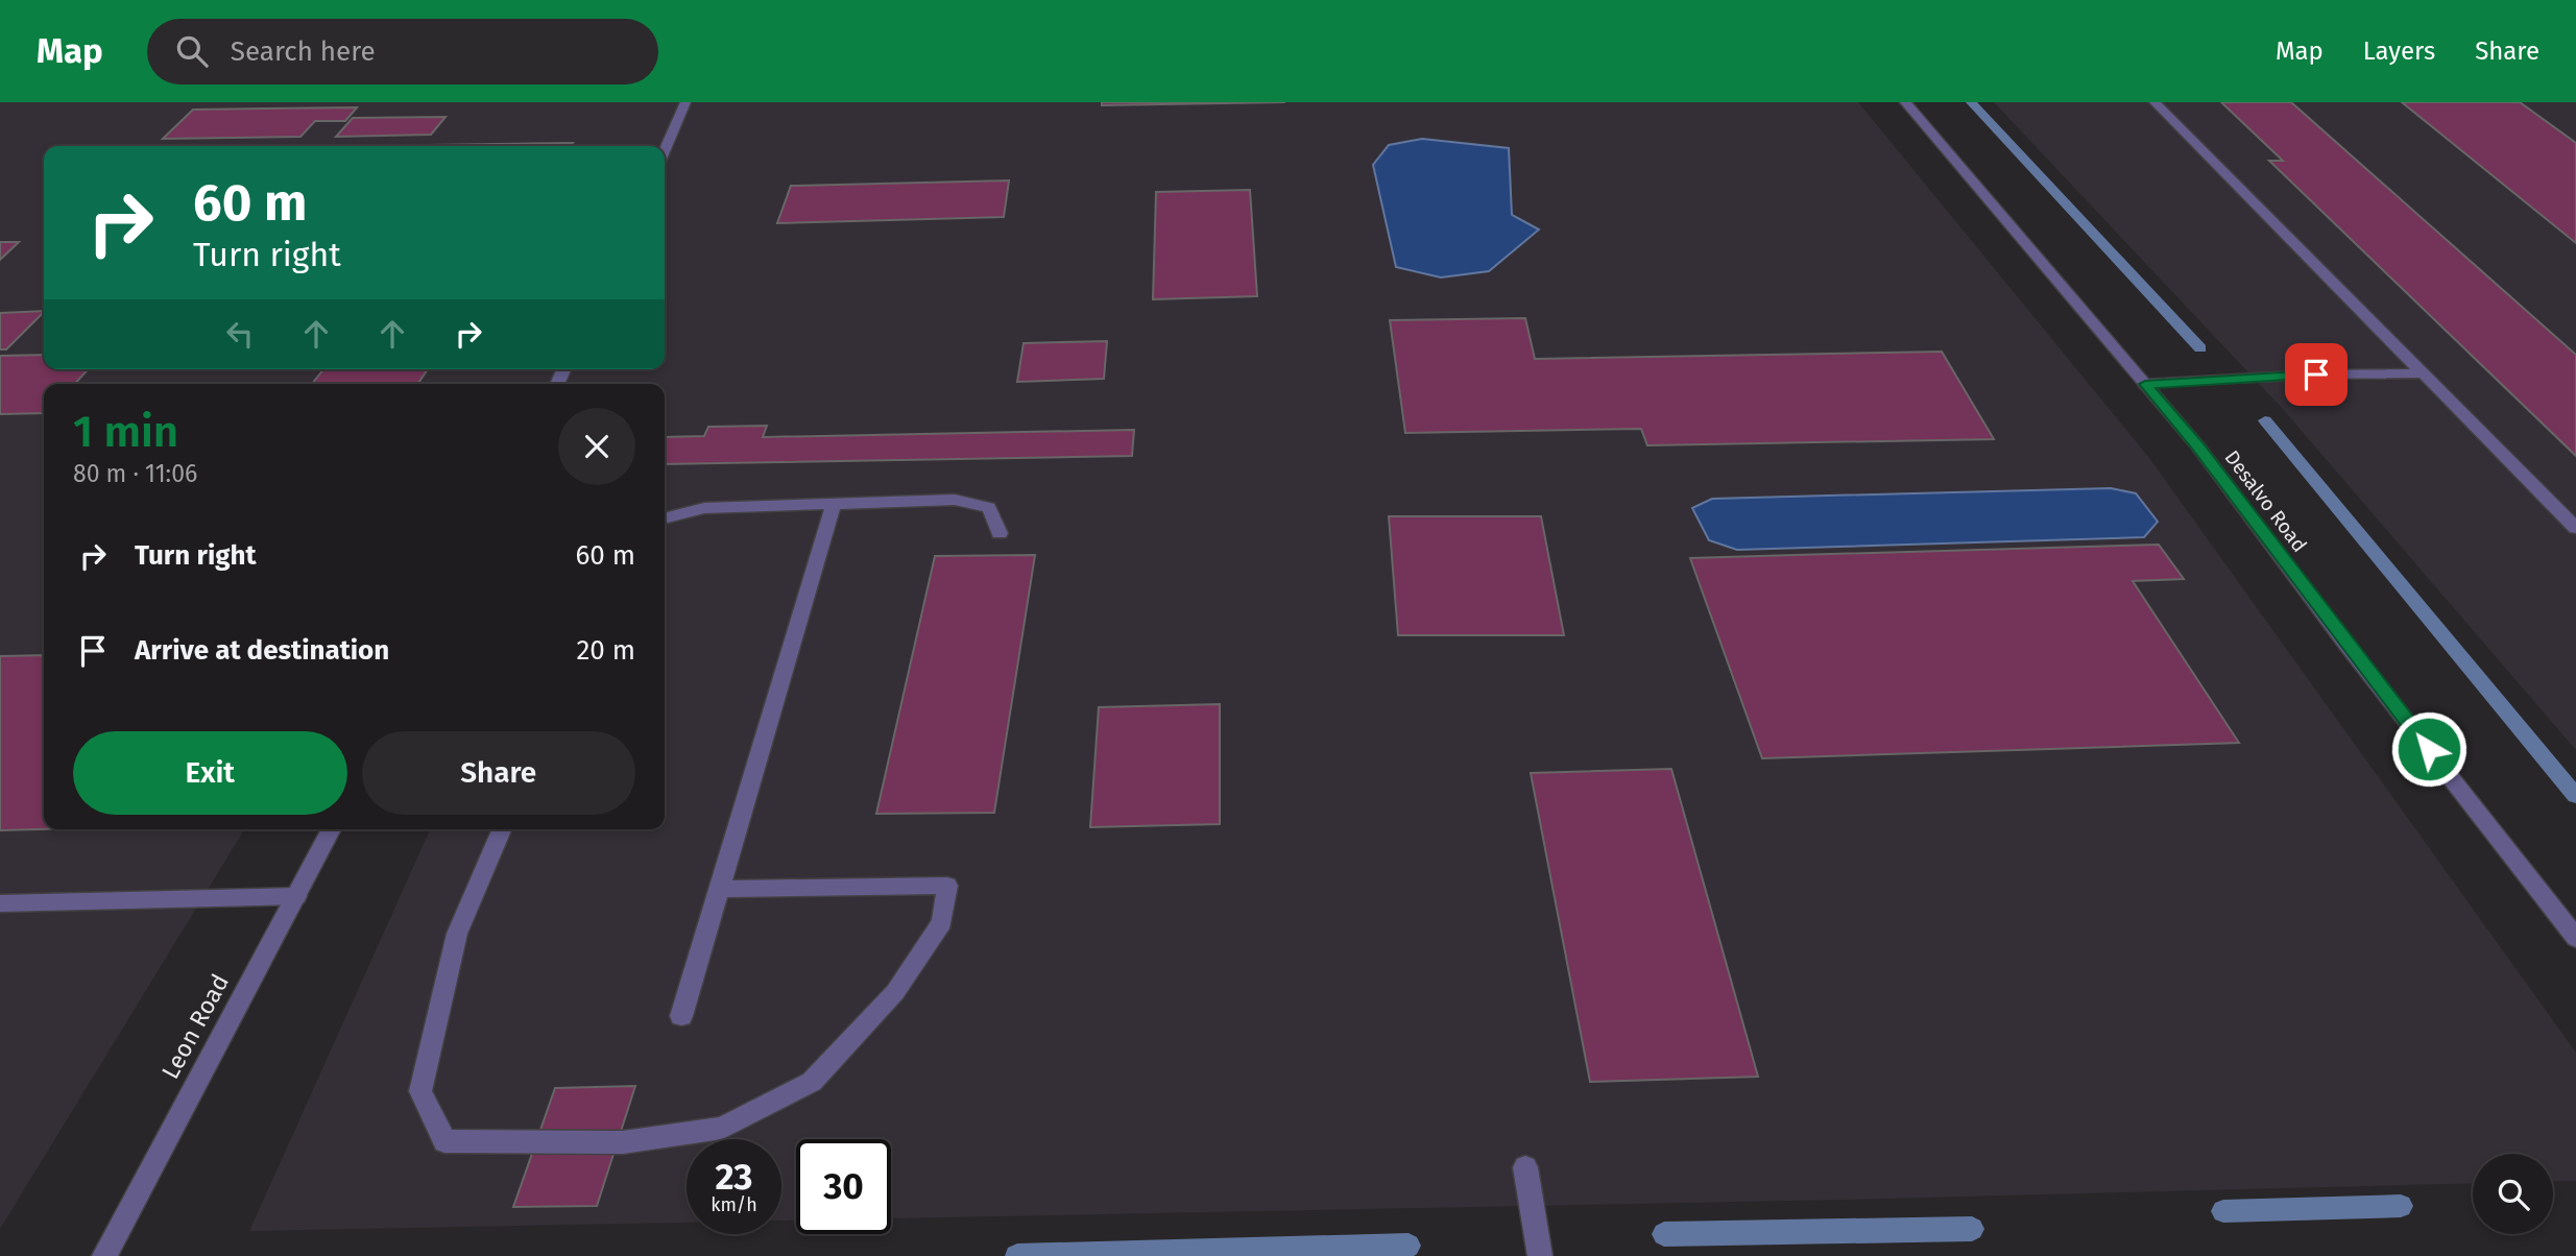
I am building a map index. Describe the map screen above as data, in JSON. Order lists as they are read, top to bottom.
{
  "streets": {
    "street": ["Desalvo Road", "Leon Road"]
  },
  "page": {
    "header": "Map",
    "search": "Search here",
    "nav": ["Map", "Layers", "Share"],
    "turn": ["60 m", "Turn right"],
    "heading": ["1 min", "80 m · 11:06"],
    "list": [
      {
        "name": "Turn right",
        "value": "60 m"
      },
      {
        "name": "Arrive at destination",
        "value": "20 m"
      }
    ],
    "buttons": ["Exit", "Share"],
    "speed": "23 km/h",
    "limit": "30"
  }
}
